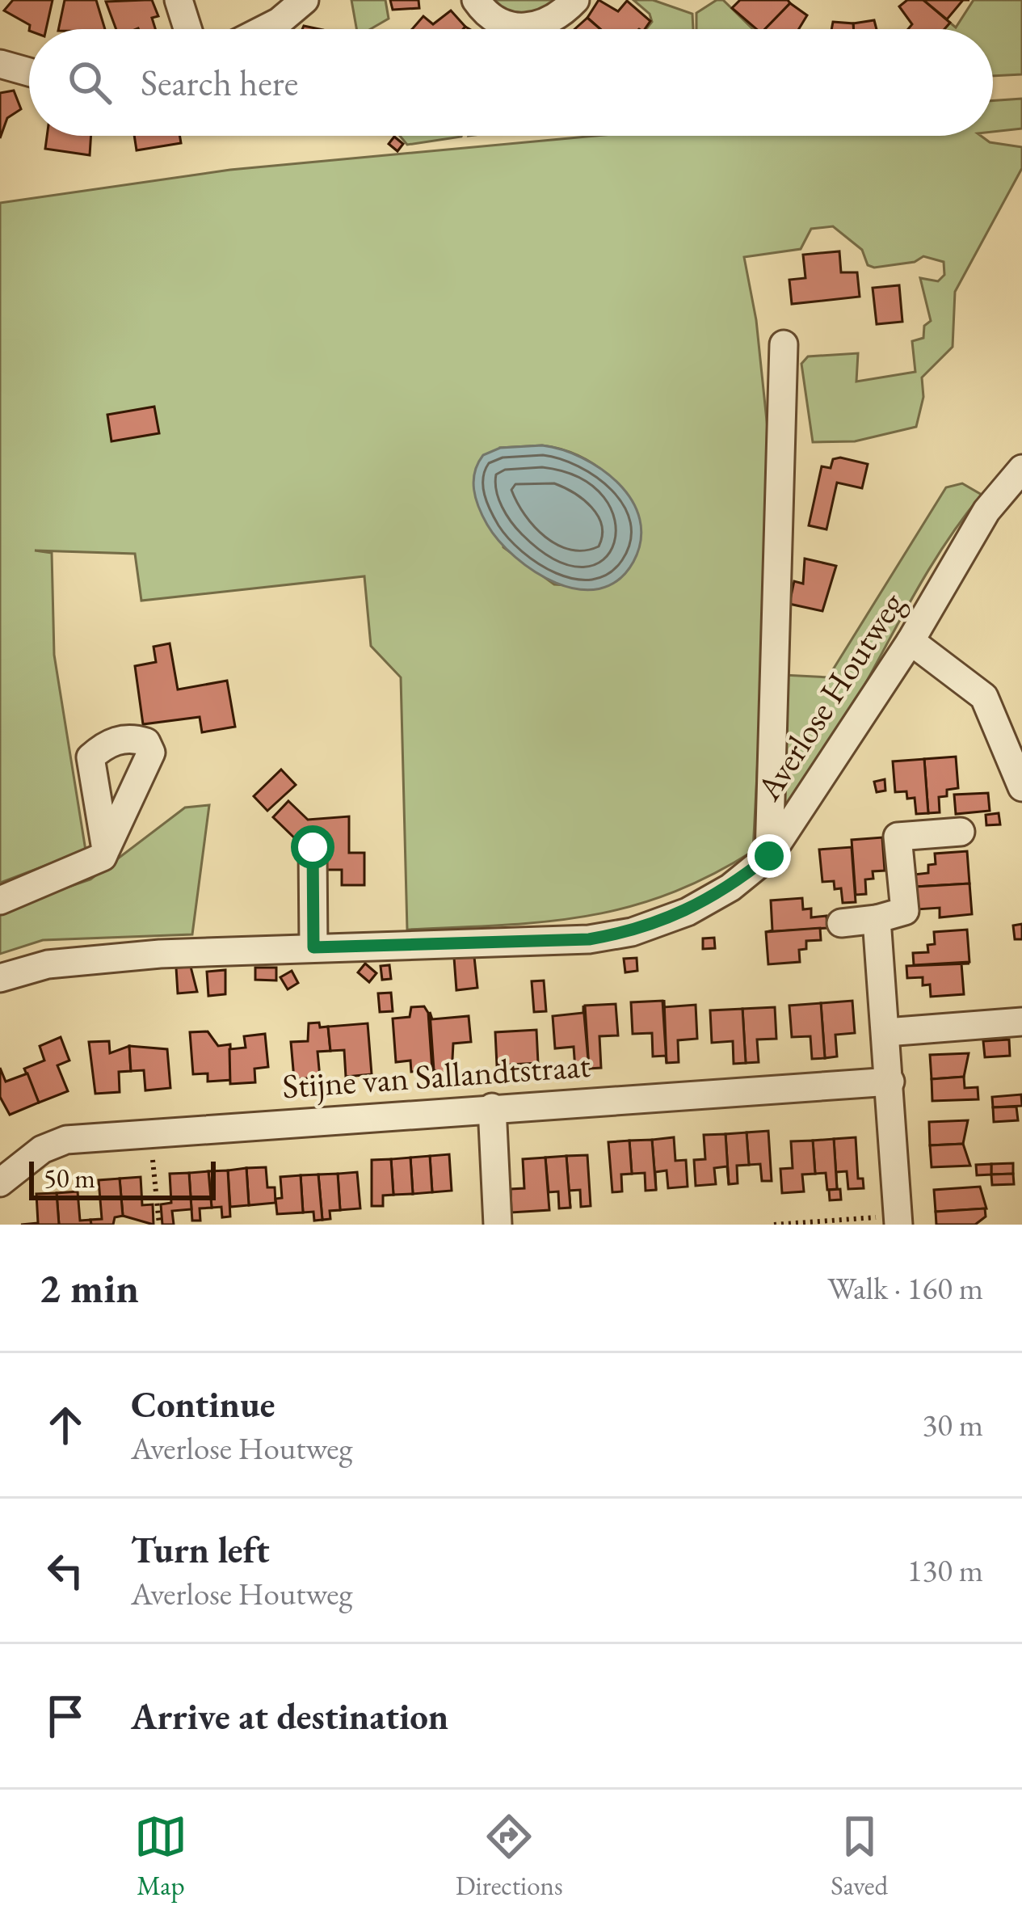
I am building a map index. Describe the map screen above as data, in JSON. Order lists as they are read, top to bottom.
{
  "streets": {
    "street": ["Averlose Houtweg", "Stijne van Sallandtstraat"]
  },
  "scale_bar": "50 m",
  "page": {
    "search": "Search here",
    "scale": "50 m",
    "heading": ["2 min", "Walk · 160 m"],
    "list": [
      ["Continue", "Averlose Houtweg", "30 m"],
      ["Turn left", "Averlose Houtweg", "130 m"],
      "Arrive at destination"
    ],
    "nav": ["Map", "Directions", "Saved"]
  }
}
